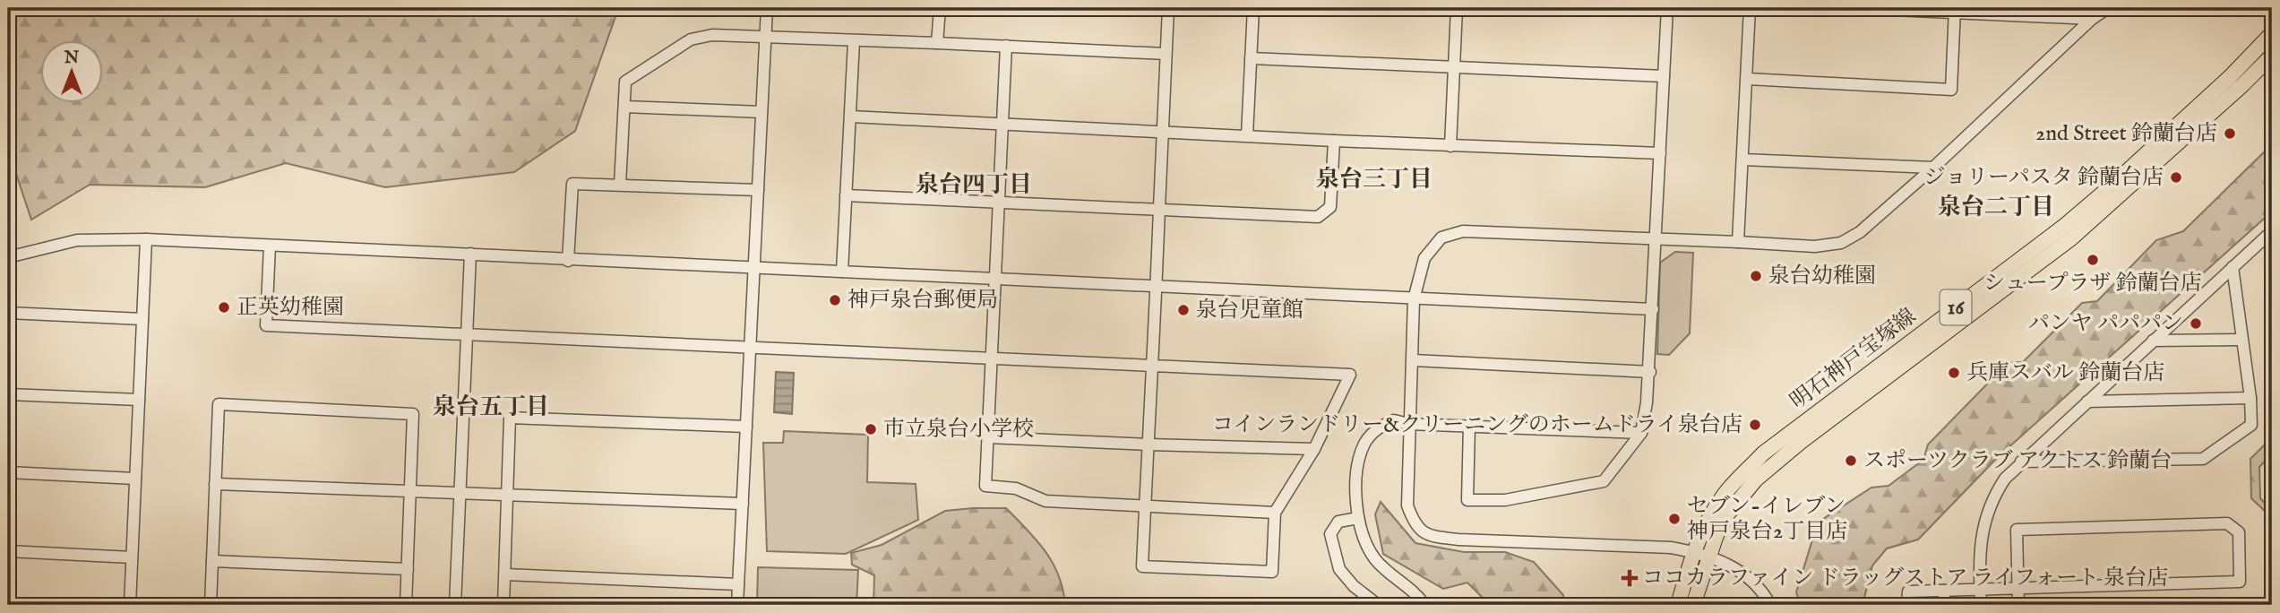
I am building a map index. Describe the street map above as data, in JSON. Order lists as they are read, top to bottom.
{
  "streets": {
    "main road": ["16", "明石神戸宝塚線"]
  },
  "districts": [
    "泉台三丁目",
    "泉台四丁目",
    "泉台二丁目",
    "泉台五丁目"
  ],
  "places": {
    "other": [
      "2nd Street 鈴蘭台店",
      "ジョリーパスタ 鈴蘭台店",
      "シュープラザ 鈴蘭台店",
      "泉台幼稚園",
      "神戸泉台郵便局",
      "正英幼稚園",
      "泉台児童館",
      "パンヤ パパパン",
      "兵庫スバル 鈴蘭台店",
      "コインランドリー&クリーニングのホームドライ泉台店",
      "市立泉台小学校",
      "スポーツクラブ アクトス 鈴蘭台",
      "セブン-イレブン 神戸泉台2丁目店"
    ],
    "health": ["ココカラファイン ドラッグストア ライフォート 泉台店"]
  },
  "north": "top"
}
